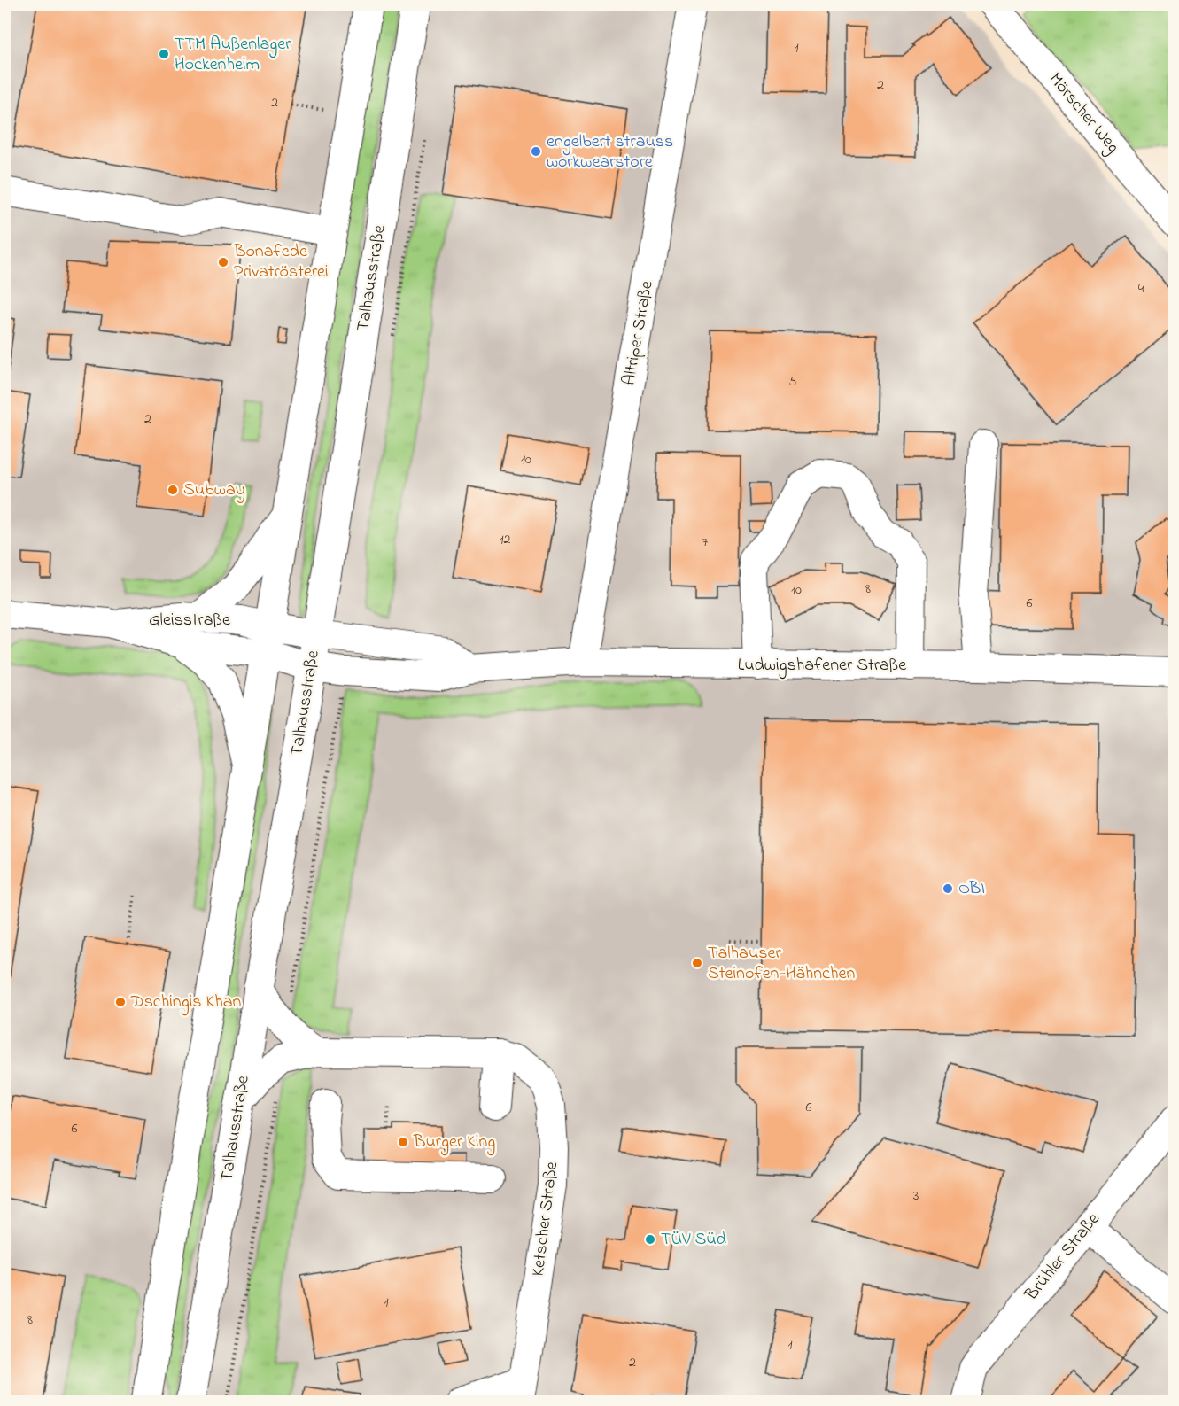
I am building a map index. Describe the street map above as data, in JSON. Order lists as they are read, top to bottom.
{
  "streets": {
    "main road": ["Talhausstraße"],
    "street": [
      "Mörscher Weg",
      "Altriper Straße",
      "Gleisstraße",
      "Ludwigshafener Straße",
      "Ketscher Straße",
      "Brühler Straße"
    ]
  },
  "crossings": [
    ["Talhausstraße", "Ludwigshafener Straße"],
    ["Talhausstraße", "Ketscher Straße"],
    ["Altriper Straße", "Ludwigshafener Straße"],
    ["Gleisstraße", "Ludwigshafener Straße"]
  ],
  "places": [
    "TTM Außenlager Hockenheim",
    "engelbert strauss workwearstore",
    "Bonafede Privatrösterei",
    "Subway",
    "OBI",
    "Talhauser Steinofen-Hähnchen",
    "Dschingis Khan",
    "Burger King",
    "TÜV Süd"
  ],
  "house_numbers": [
    "1",
    "2",
    "2",
    "4",
    "5",
    "2",
    "10",
    "12",
    "7",
    "8",
    "10",
    "6",
    "6",
    "6",
    "3",
    "1",
    "8",
    "1",
    "2"
  ]
}
